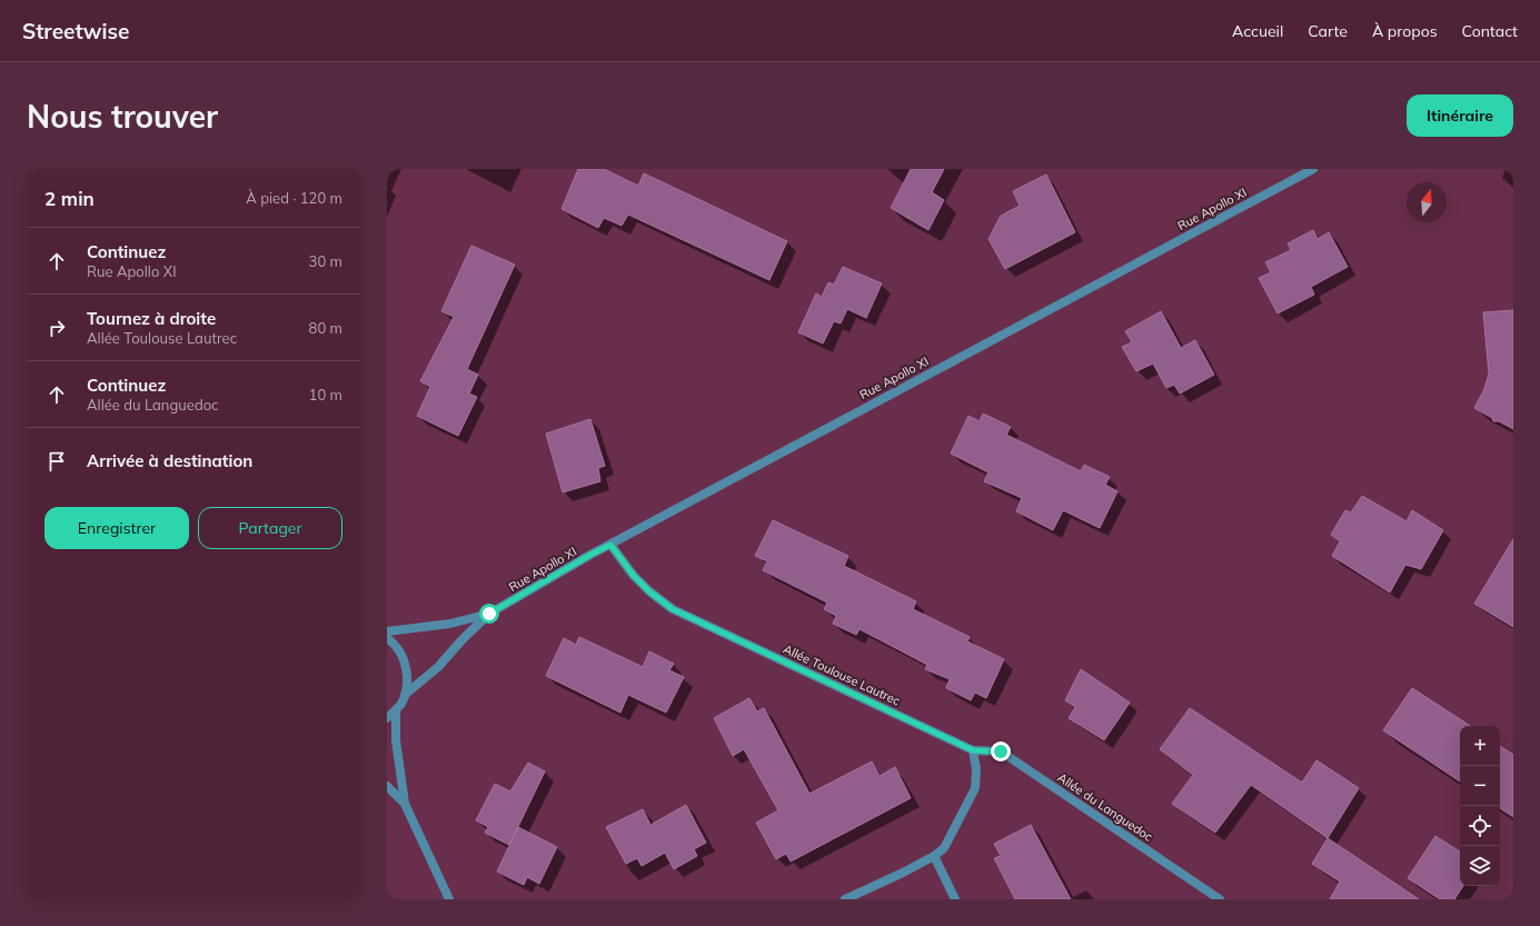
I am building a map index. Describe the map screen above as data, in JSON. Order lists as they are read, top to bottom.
{
  "streets": {
    "street": ["Rue Apollo XI", "Allée Toulouse Lautrec", "Allée du Languedoc"]
  },
  "crossings": [
    ["Rue Apollo XI", "Allée Toulouse Lautrec"],
    ["Allée Toulouse Lautrec", "Allée du Languedoc"]
  ],
  "north": "top",
  "page": {
    "header": "Streetwise",
    "nav": [
      "Accueil",
      "Carte",
      "À propos",
      "Contact"
    ],
    "buttons": [
      "Itinéraire",
      ["Enregistrer", "Partager"]
    ],
    "title": "Nous trouver",
    "heading": ["2 min", "À pied · 120 m"],
    "list": [
      ["Continuez", "Rue Apollo XI", "30 m"],
      ["Tournez à droite", "Allée Toulouse Lautrec", "80 m"],
      ["Continuez", "Allée du Languedoc", "10 m"],
      "Arrivée à destination"
    ],
    "map_buttons": ["+", "−"]
  }
}
